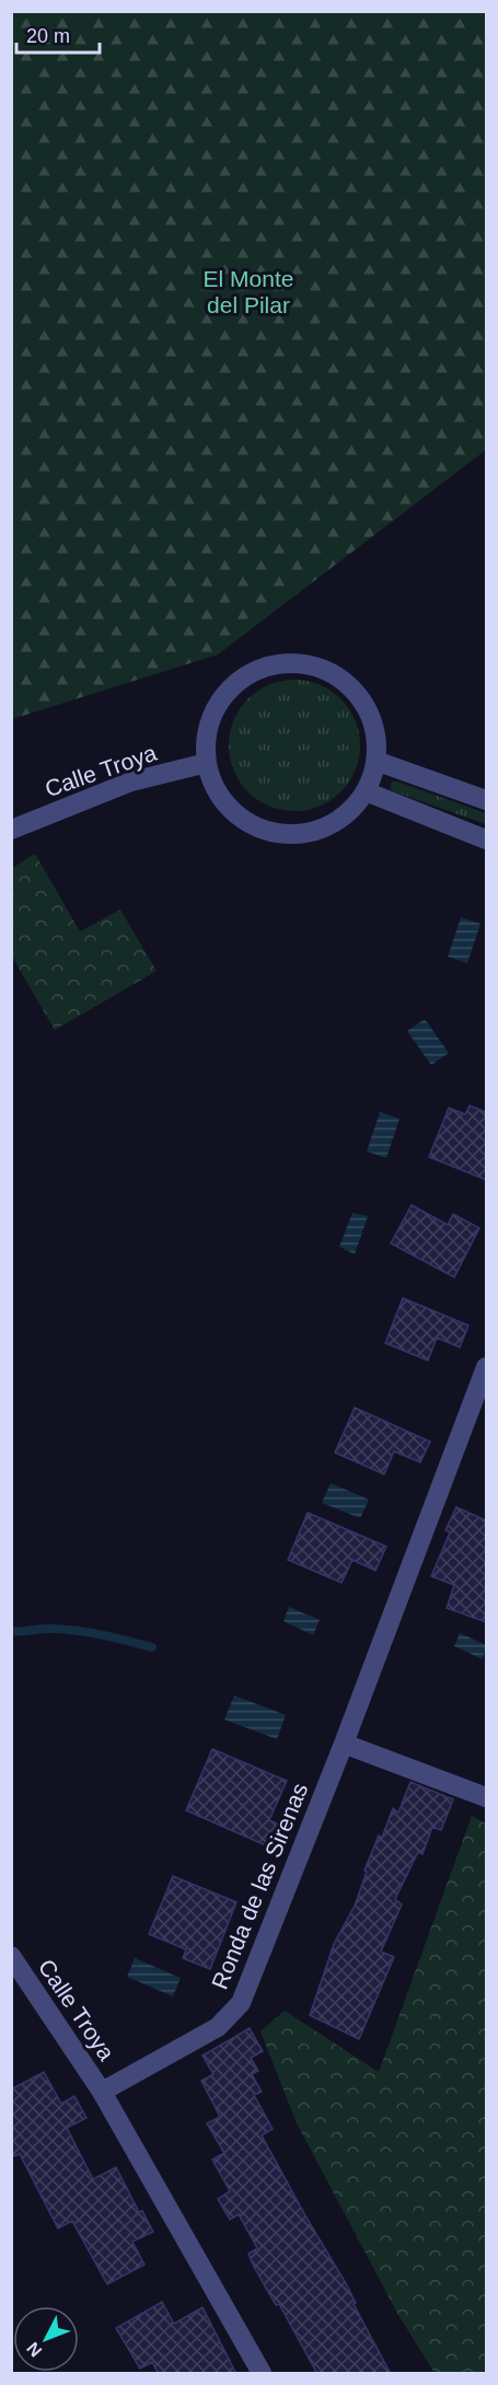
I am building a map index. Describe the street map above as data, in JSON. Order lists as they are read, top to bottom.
{
  "streets": {
    "street": ["Calle Troya", "Ronda de las Sirenas"]
  },
  "crossings": [
    ["Calle Troya", "Ronda de las Sirenas"]
  ],
  "parks": ["El Monte del Pilar"],
  "scale_bar": "20 m",
  "north": "bottom left"
}
